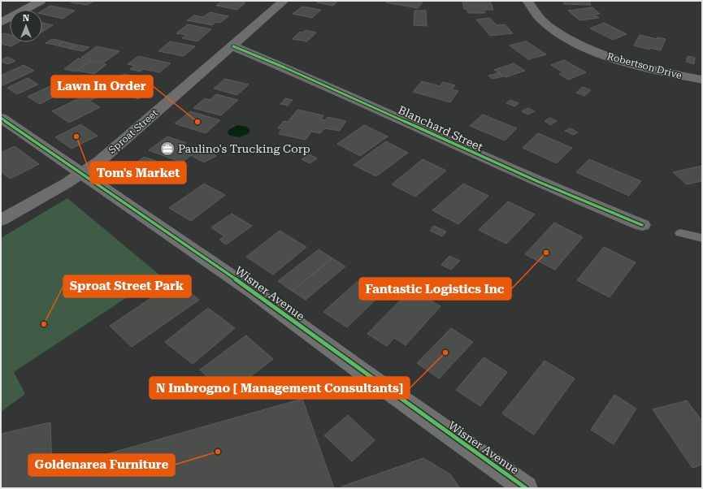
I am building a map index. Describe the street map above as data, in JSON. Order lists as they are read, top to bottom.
{
  "streets": {
    "street": [
      "Robertson Drive",
      "Blanchard Street",
      "Sproat Street",
      "Wisner Avenue"
    ]
  },
  "crossings": [
    ["Blanchard Street", "Sproat Street"],
    ["Sproat Street", "Wisner Avenue"]
  ],
  "places": {
    "other": [
      "Lawn In Order",
      "Tom's Market",
      "Fantastic Logistics Inc",
      "Sproat Street Park",
      "N Imbrogno [ Management Consultants]",
      "Goldenarea Furniture"
    ],
    "office": ["Paulino's Trucking Corp"]
  },
  "north": "top"
}
